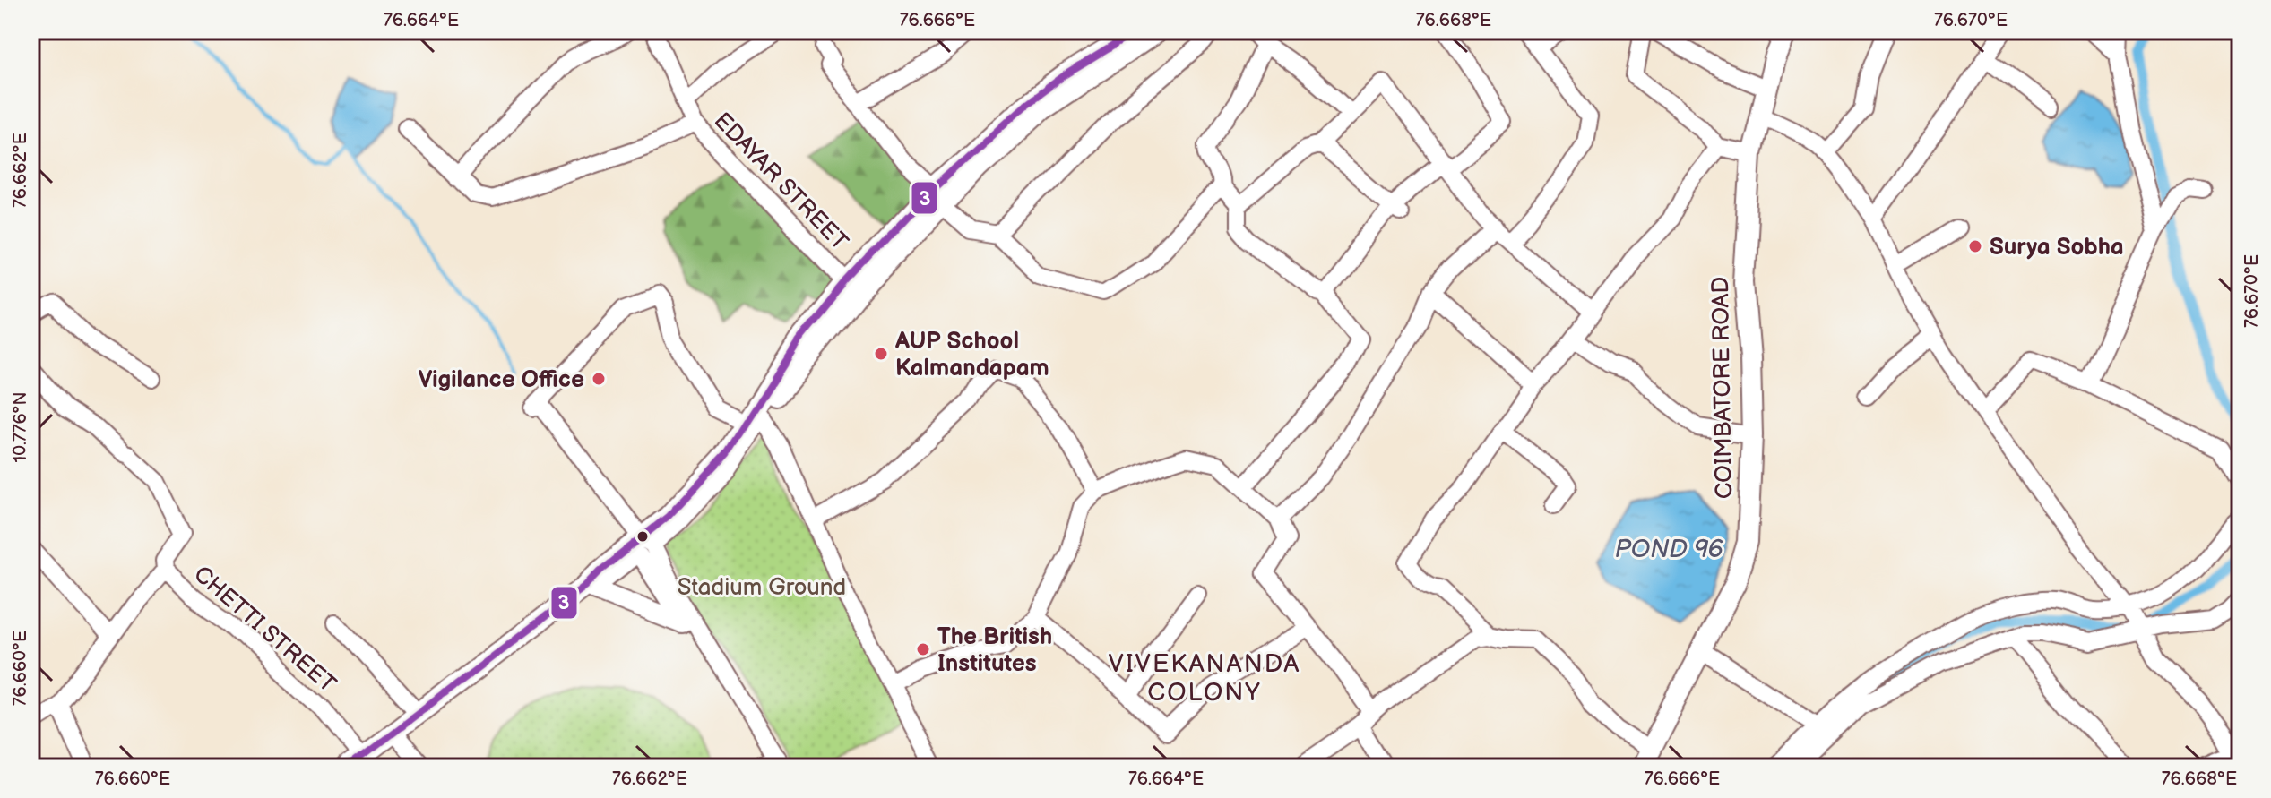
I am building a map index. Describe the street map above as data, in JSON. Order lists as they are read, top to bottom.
{
  "streets": {
    "main road": ["COIMBATORE ROAD"],
    "street": ["EDAYAR STREET", "CHETTI STREET"]
  },
  "districts": ["VIVEKANANDA COLONY"],
  "water": ["POND 96"],
  "parks": ["Stadium Ground"],
  "places": [
    "Surya Sobha",
    "AUP School Kalmandapam",
    "Vigilance Office",
    "The British Institutes"
  ],
  "lines": ["transit line 3"],
  "coordinates": [
    "76.664°E",
    "76.666°E",
    "76.668°E",
    "76.670°E",
    "76.662°E",
    "10.776°N",
    "76.660°E"
  ]
}
